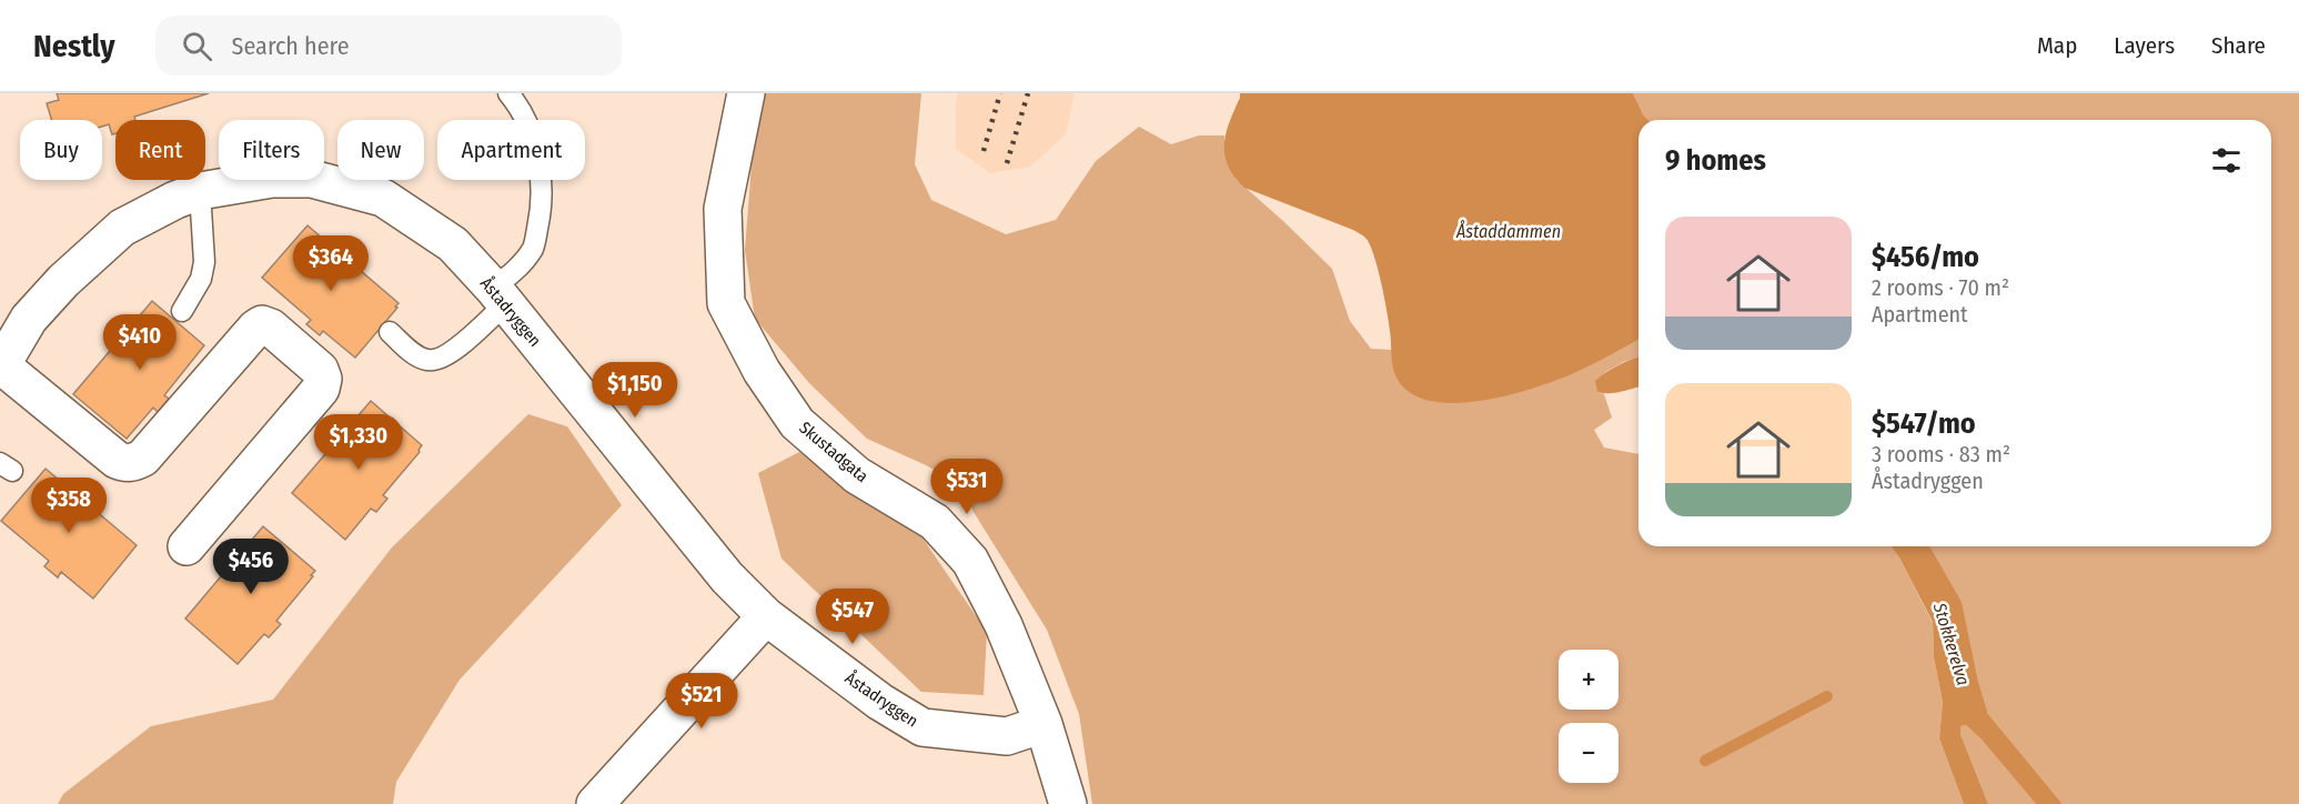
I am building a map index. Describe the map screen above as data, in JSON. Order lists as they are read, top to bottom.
{
  "streets": {
    "street": ["Åstadryggen", "Skustadgata"]
  },
  "crossings": [
    ["Åstadryggen", "Skustadgata"]
  ],
  "water": ["Åstaddammen", "Stokkerelva"],
  "page": {
    "header": "Nestly",
    "search": "Search here",
    "nav": ["Map", "Layers", "Share"],
    "chip": [
      "Buy",
      "Rent",
      "Filters",
      "New",
      "Apartment"
    ],
    "heading": "9 homes",
    "list": [
      {
        "name": "$456/mo",
        "note": "2 rooms · 70 m² · Apartment"
      },
      {
        "name": "$547/mo",
        "note": "3 rooms · 83 m² · Åstadryggen"
      }
    ],
    "price": [
      "$364",
      "$410",
      "$1,150",
      "$1,330",
      "$531",
      "$358",
      "$456",
      "$547",
      "$521"
    ],
    "map_buttons": ["+", "−"]
  }
}
